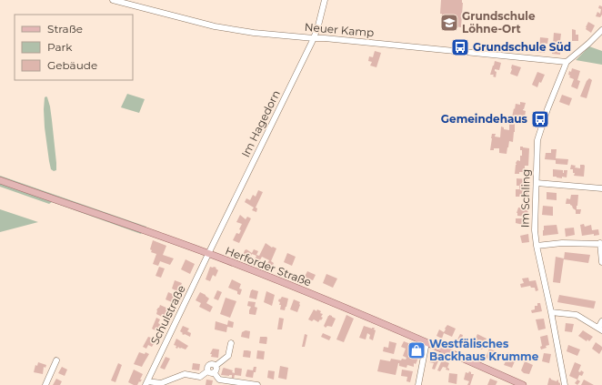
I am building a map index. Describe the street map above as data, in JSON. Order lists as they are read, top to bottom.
{
  "streets": {
    "main road": ["Herforder Straße"],
    "street": [
      "Neuer Kamp",
      "Im Hagedorn",
      "Im Schling",
      "Schulstraße"
    ]
  },
  "crossings": [
    ["Neuer Kamp", "Im Hagedorn"],
    ["Neuer Kamp", "Im Schling"],
    ["Im Hagedorn", "Herforder Straße"],
    ["Im Hagedorn", "Schulstraße"],
    ["Herforder Straße", "Schulstraße"]
  ],
  "places": {
    "school or university": ["Grundschule Löhne-Ort"],
    "bus stop": ["Grundschule Süd", "Gemeindehaus"],
    "shop": ["Westfälisches Backhaus Krumme"]
  },
  "legend": ["Straße", "Park", "Gebäude"]
}
